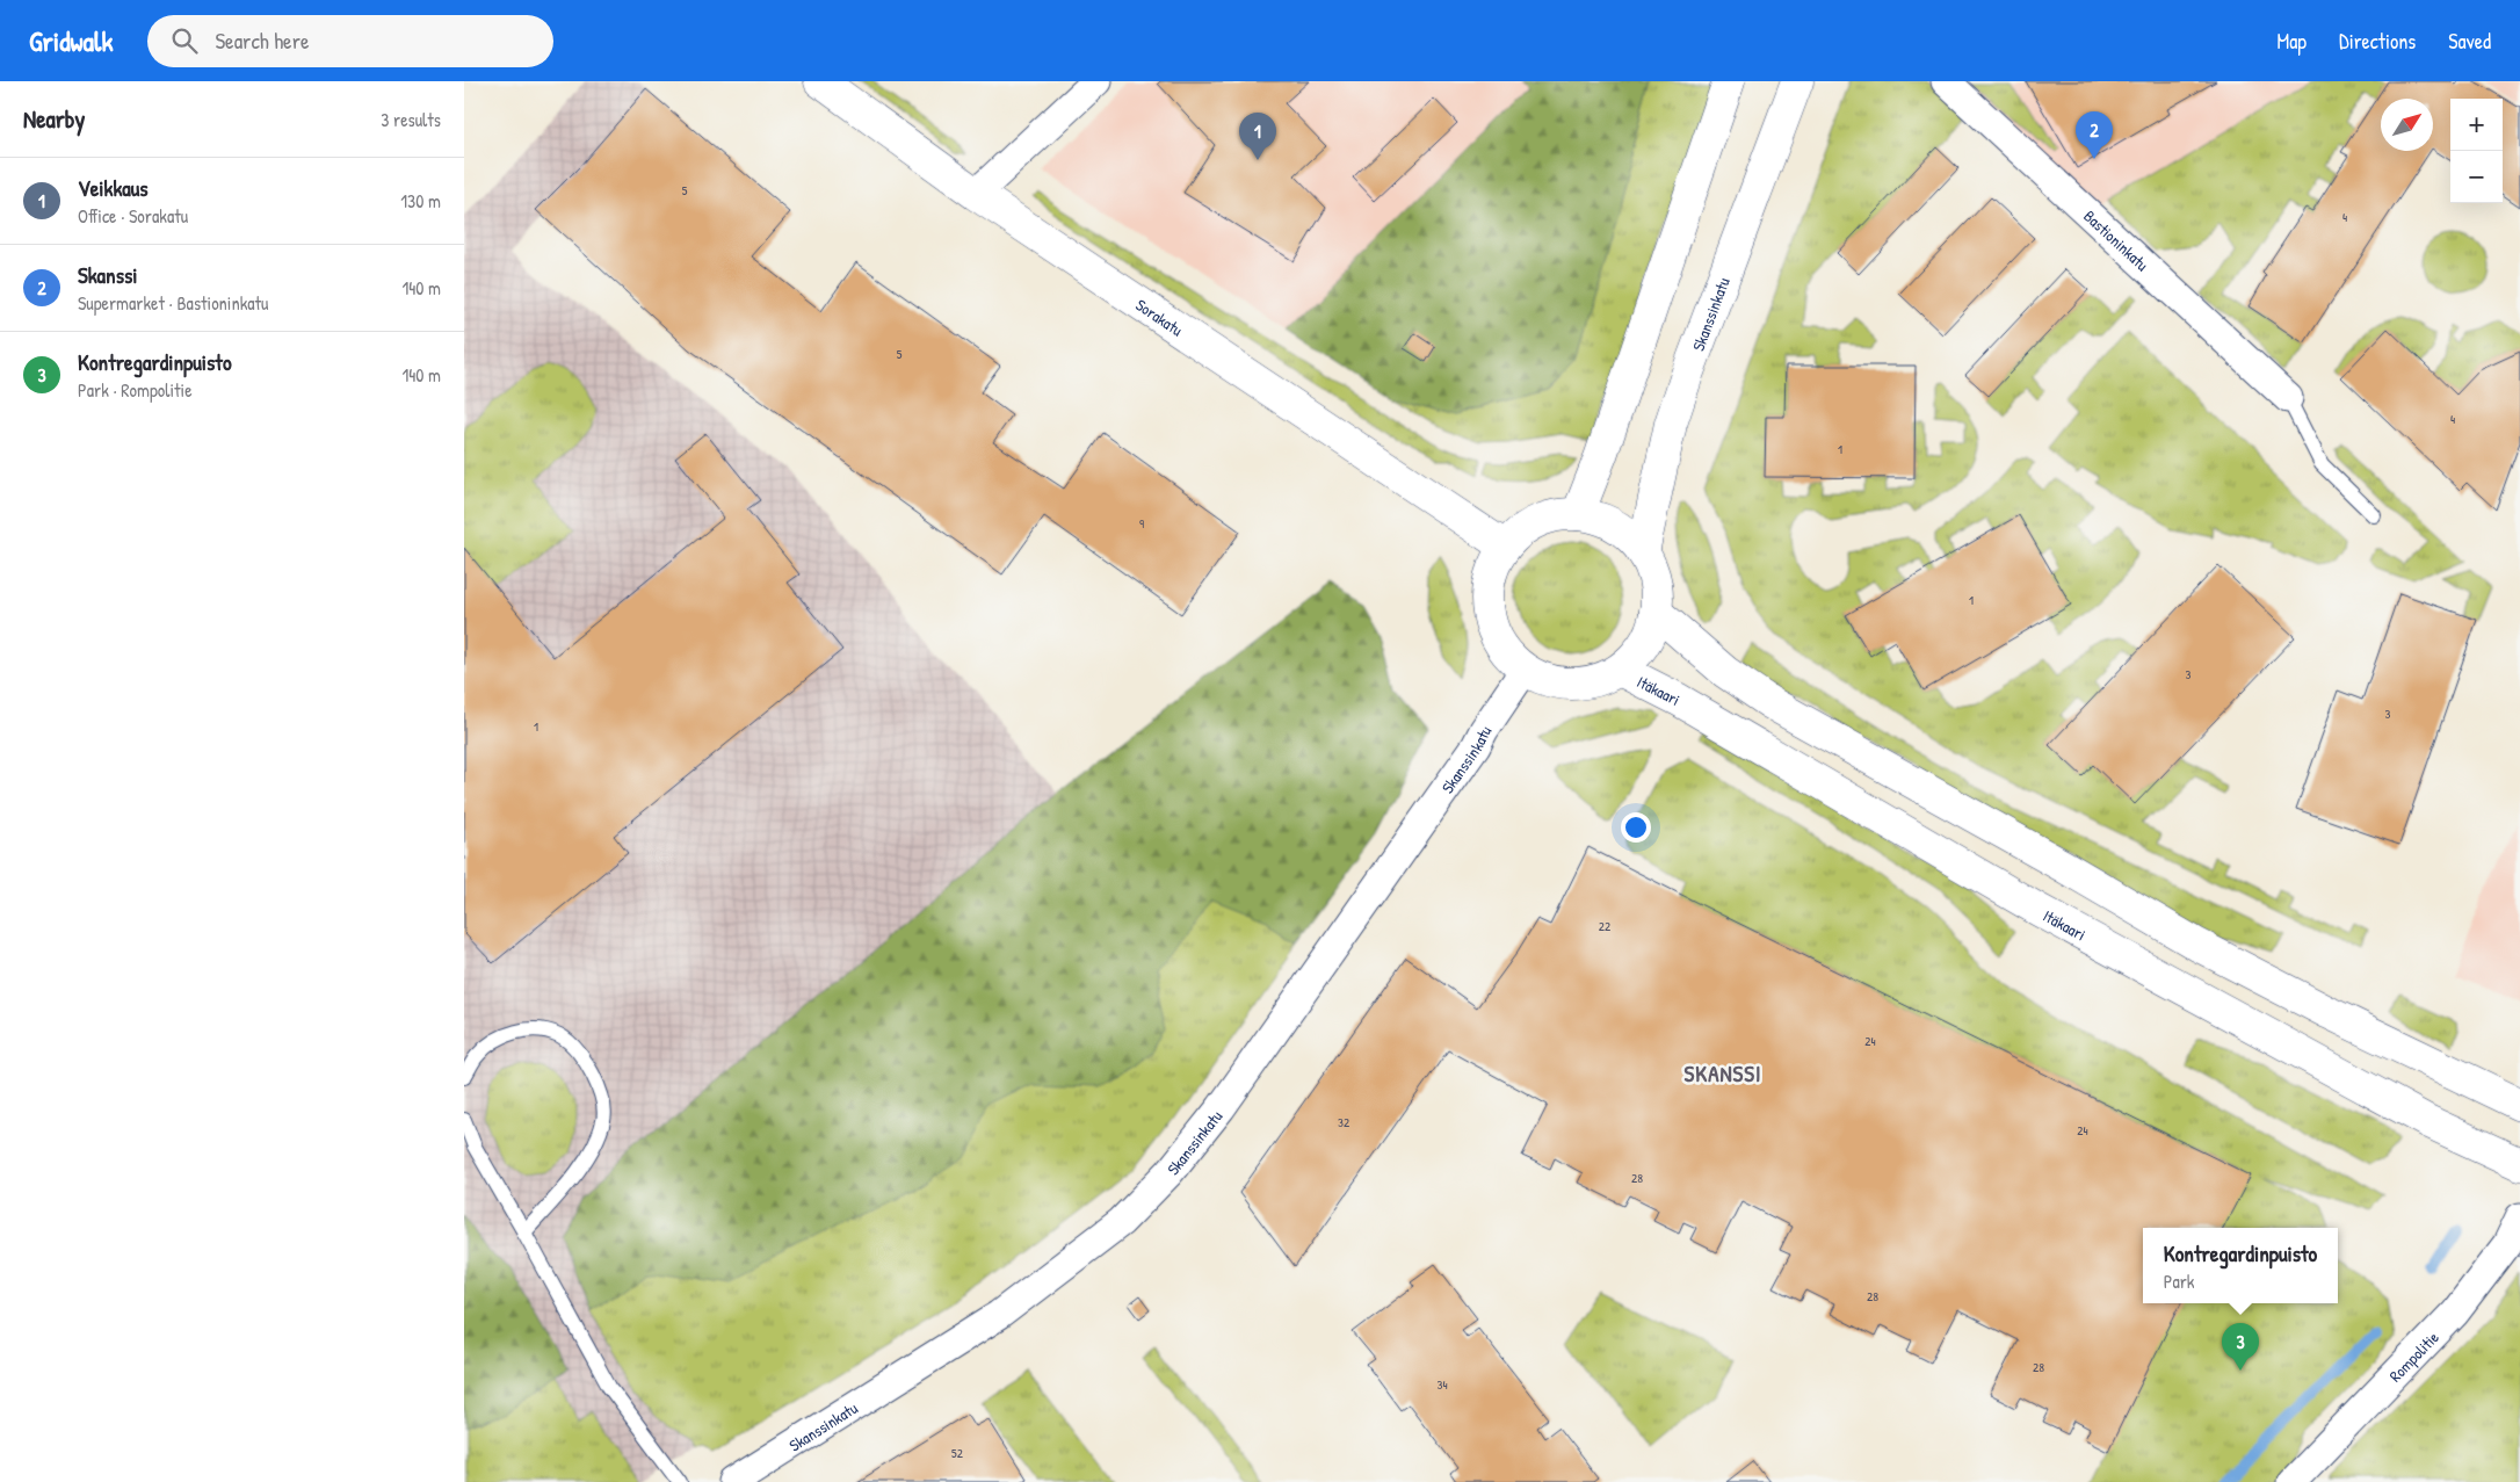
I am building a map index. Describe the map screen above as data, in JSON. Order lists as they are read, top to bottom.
{
  "streets": {
    "street": [
      "Bastioninkatu",
      "Skanssinkatu",
      "Sorakatu",
      "Itäkaari",
      "Rompolitie"
    ]
  },
  "crossings": [
    ["Skanssinkatu", "Sorakatu"],
    ["Skanssinkatu", "Itäkaari"],
    ["Sorakatu", "Itäkaari"]
  ],
  "districts": ["SKANSSI"],
  "house_numbers": [
    "5",
    "4",
    "5",
    "4",
    "1",
    "9",
    "1",
    "3",
    "3",
    "1",
    "22",
    "24",
    "32",
    "24",
    "28",
    "28",
    "28",
    "34",
    "52"
  ],
  "north": "top right",
  "page": {
    "header": "Gridwalk",
    "search": "Search here",
    "nav": ["Map", "Directions", "Saved"],
    "heading": ["Nearby", "3 results"],
    "map_buttons": ["+", "−"],
    "pins": ["2", "1", "3"],
    "list": [
      {
        "mark": "1",
        "name": "Veikkaus",
        "note": "Office · Sorakatu",
        "value": "130 m"
      },
      {
        "mark": "2",
        "name": "Skanssi",
        "note": "Supermarket · Bastioninkatu",
        "value": "140 m"
      },
      {
        "mark": "3",
        "name": "Kontregardinpuisto",
        "note": "Park · Rompolitie",
        "value": "140 m"
      }
    ],
    "popup": ["Kontregardinpuisto", "Park"]
  }
}
